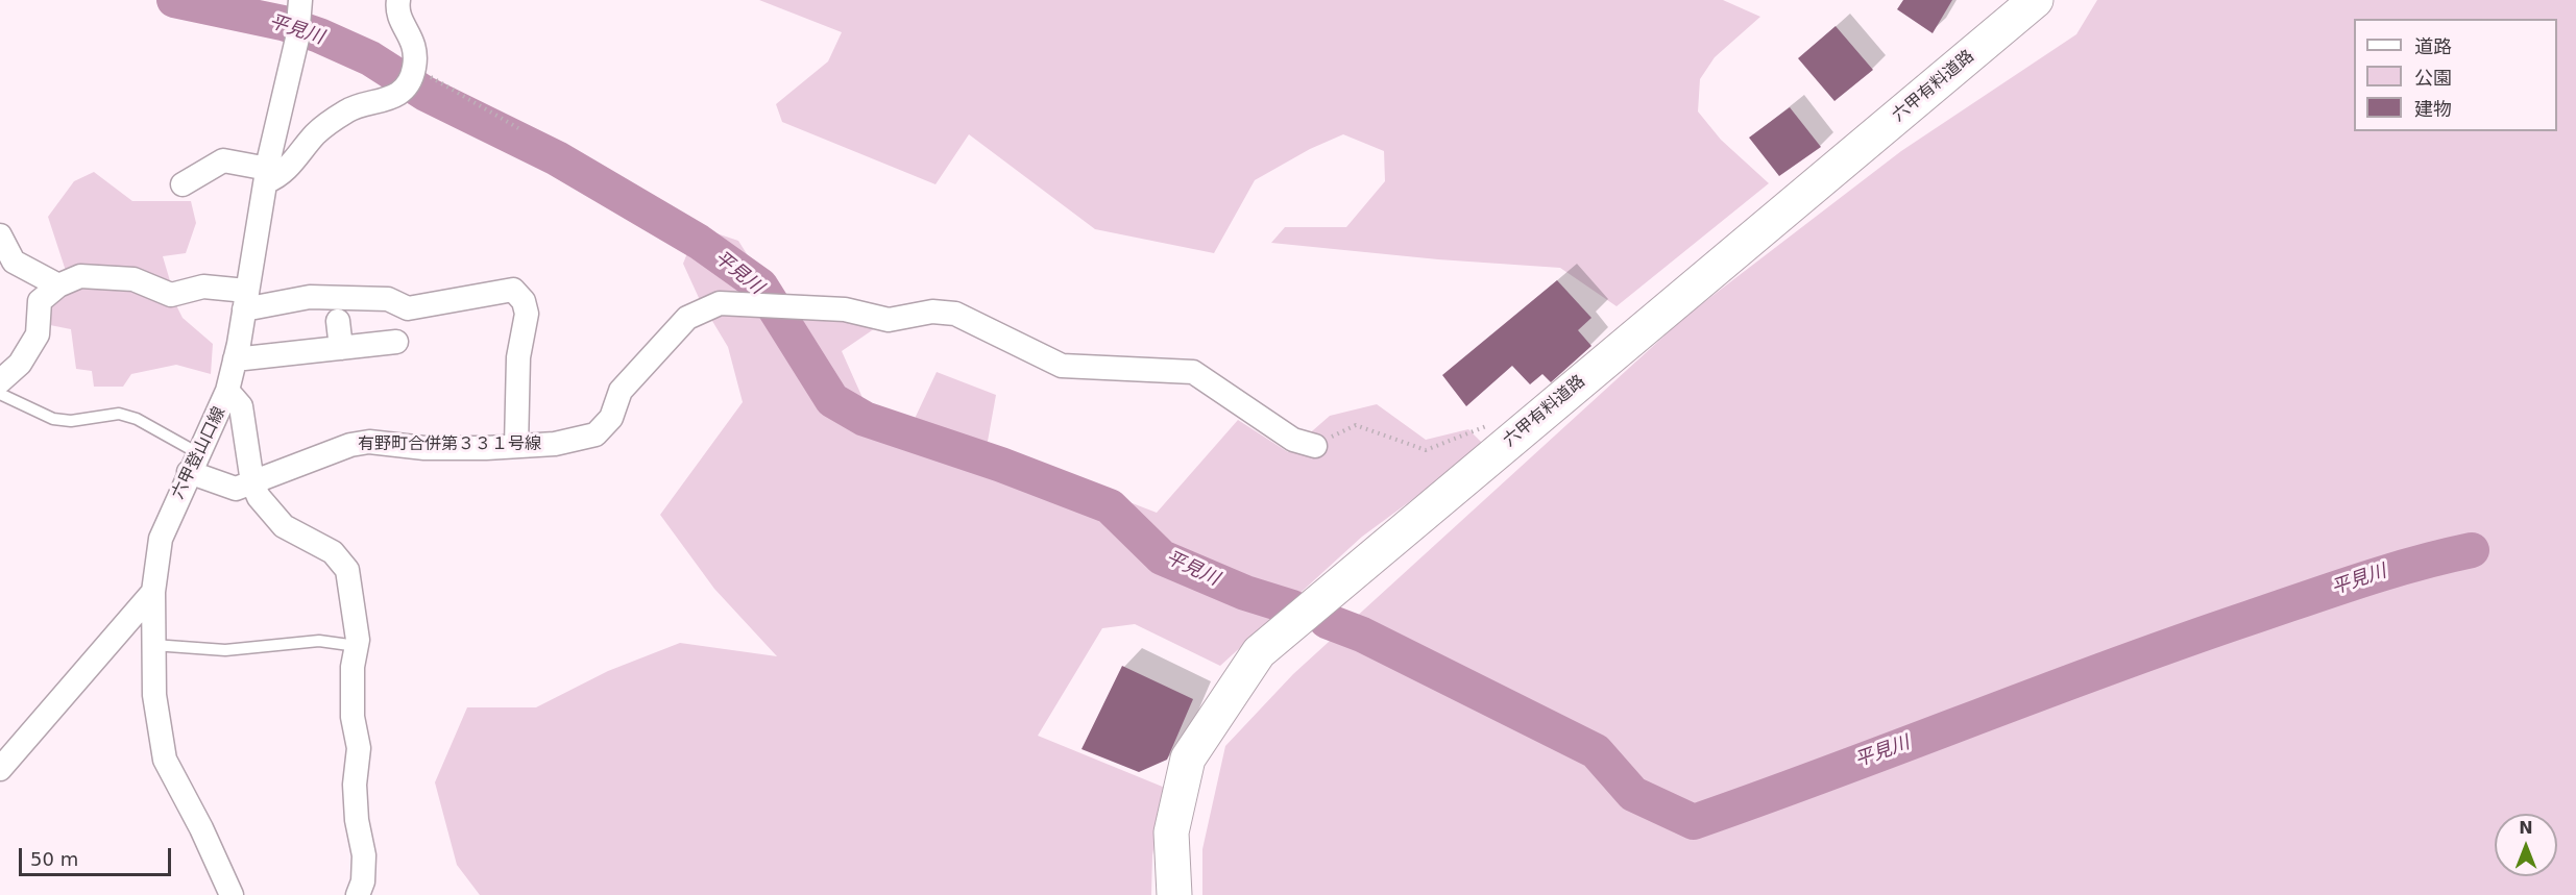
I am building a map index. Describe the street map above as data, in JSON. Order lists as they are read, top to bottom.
{
  "streets": {
    "main road": ["六甲有料道路"],
    "street": ["有野町合併第３３１号線", "六甲登山口線"]
  },
  "crossings": [
    ["有野町合併第３３１号線", "六甲登山口線"]
  ],
  "water": ["平見川"],
  "legend": ["道路", "公園", "建物"],
  "scale_bar": "50 m",
  "north": "top"
}
